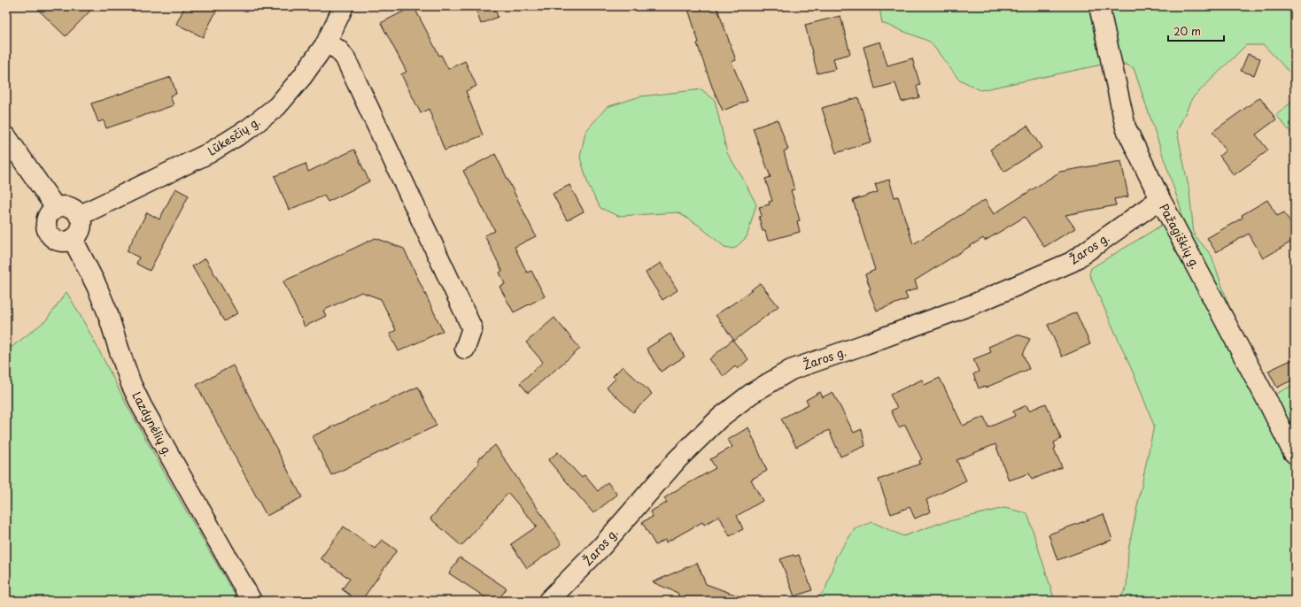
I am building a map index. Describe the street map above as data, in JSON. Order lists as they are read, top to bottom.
{
  "streets": {
    "street": [
      "Lūkesčių g.",
      "Pažagiškių g.",
      "Žaros g.",
      "Lazdynėlių g."
    ]
  },
  "crossings": [
    ["Lūkesčių g.", "Lazdynėlių g."],
    ["Pažagiškių g.", "Žaros g."]
  ],
  "scale_bar": "20 m"
}
